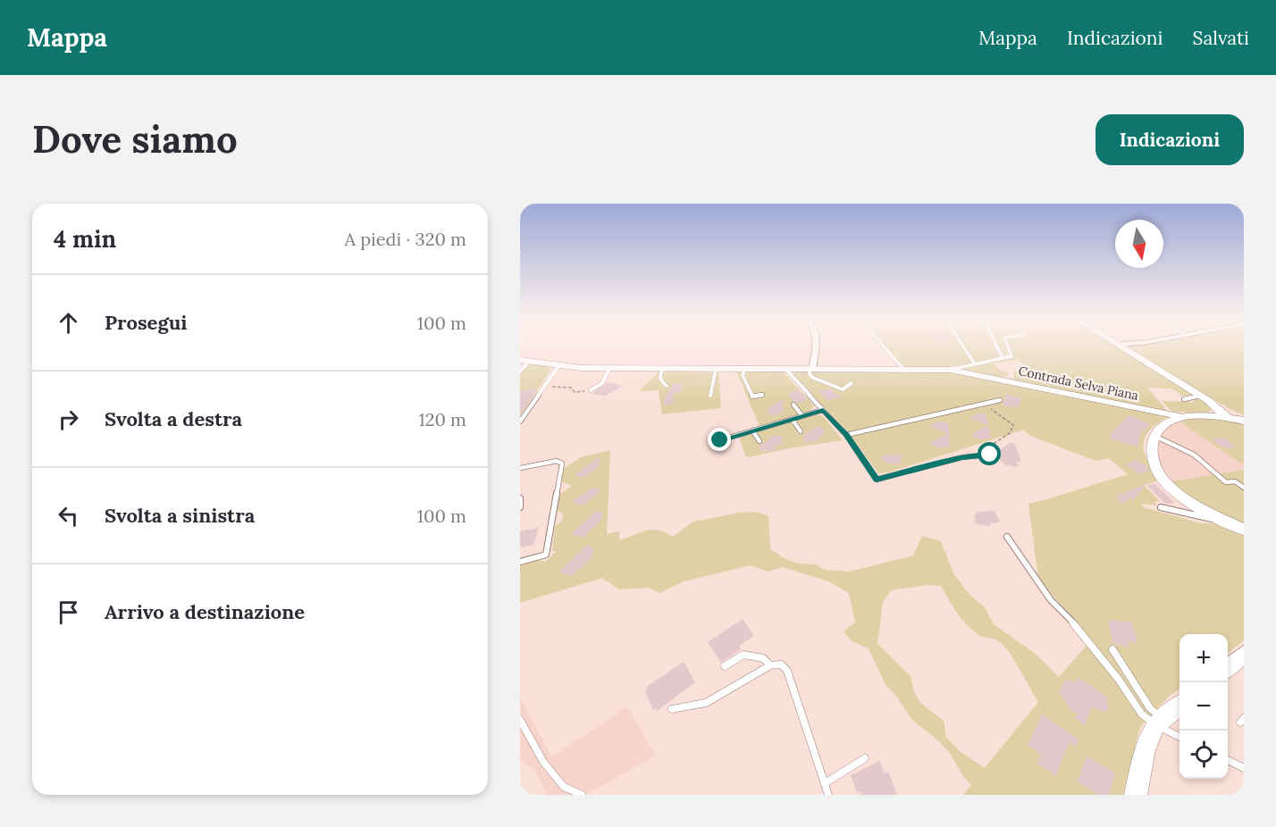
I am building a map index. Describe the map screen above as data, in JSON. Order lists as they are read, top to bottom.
{
  "streets": {
    "street": ["Contrada Selva Piana"]
  },
  "north": "bottom",
  "page": {
    "header": "Mappa",
    "nav": ["Mappa", "Indicazioni", "Salvati"],
    "buttons": "Indicazioni",
    "title": "Dove siamo",
    "heading": ["4 min", "A piedi · 320 m"],
    "list": [
      ["Prosegui", "100 m"],
      ["Svolta a destra", "120 m"],
      ["Svolta a sinistra", "100 m"],
      "Arrivo a destinazione"
    ],
    "map_buttons": ["+", "−"]
  }
}
